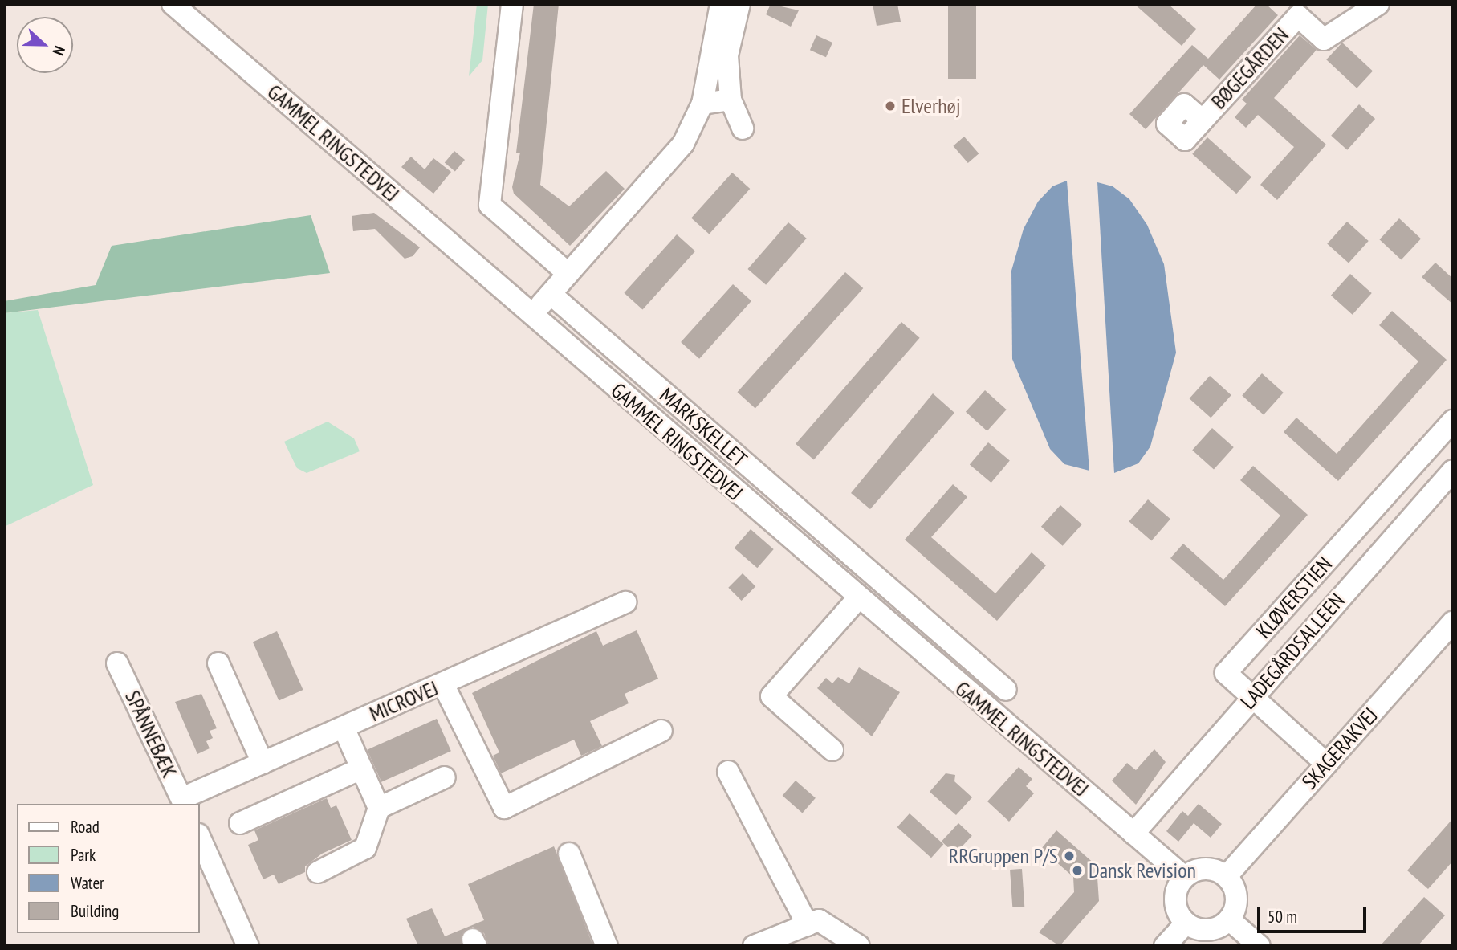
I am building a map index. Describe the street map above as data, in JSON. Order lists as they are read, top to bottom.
{
  "streets": {
    "street": [
      "BØGEGÅRDEN",
      "GAMMEL RINGSTEDVEJ",
      "MARKSKELLET",
      "KLØVERSTIEN",
      "LADEGÅRDSALLEEN",
      "MICROVEJ",
      "SPÅNNEBÆK",
      "SKAGERAKVEJ"
    ]
  },
  "crossings": [
    ["GAMMEL RINGSTEDVEJ", "LADEGÅRDSALLEEN"],
    ["GAMMEL RINGSTEDVEJ", "SKAGERAKVEJ"],
    ["KLØVERSTIEN", "LADEGÅRDSALLEEN"],
    ["KLØVERSTIEN", "SKAGERAKVEJ"],
    ["MICROVEJ", "SPÅNNEBÆK"]
  ],
  "places": ["Elverhøj", "RRGruppen P/S", "Dansk Revision"],
  "legend": [
    "Road",
    "Park",
    "Water",
    "Building"
  ],
  "scale_bar": "50 m",
  "north": "right"
}
